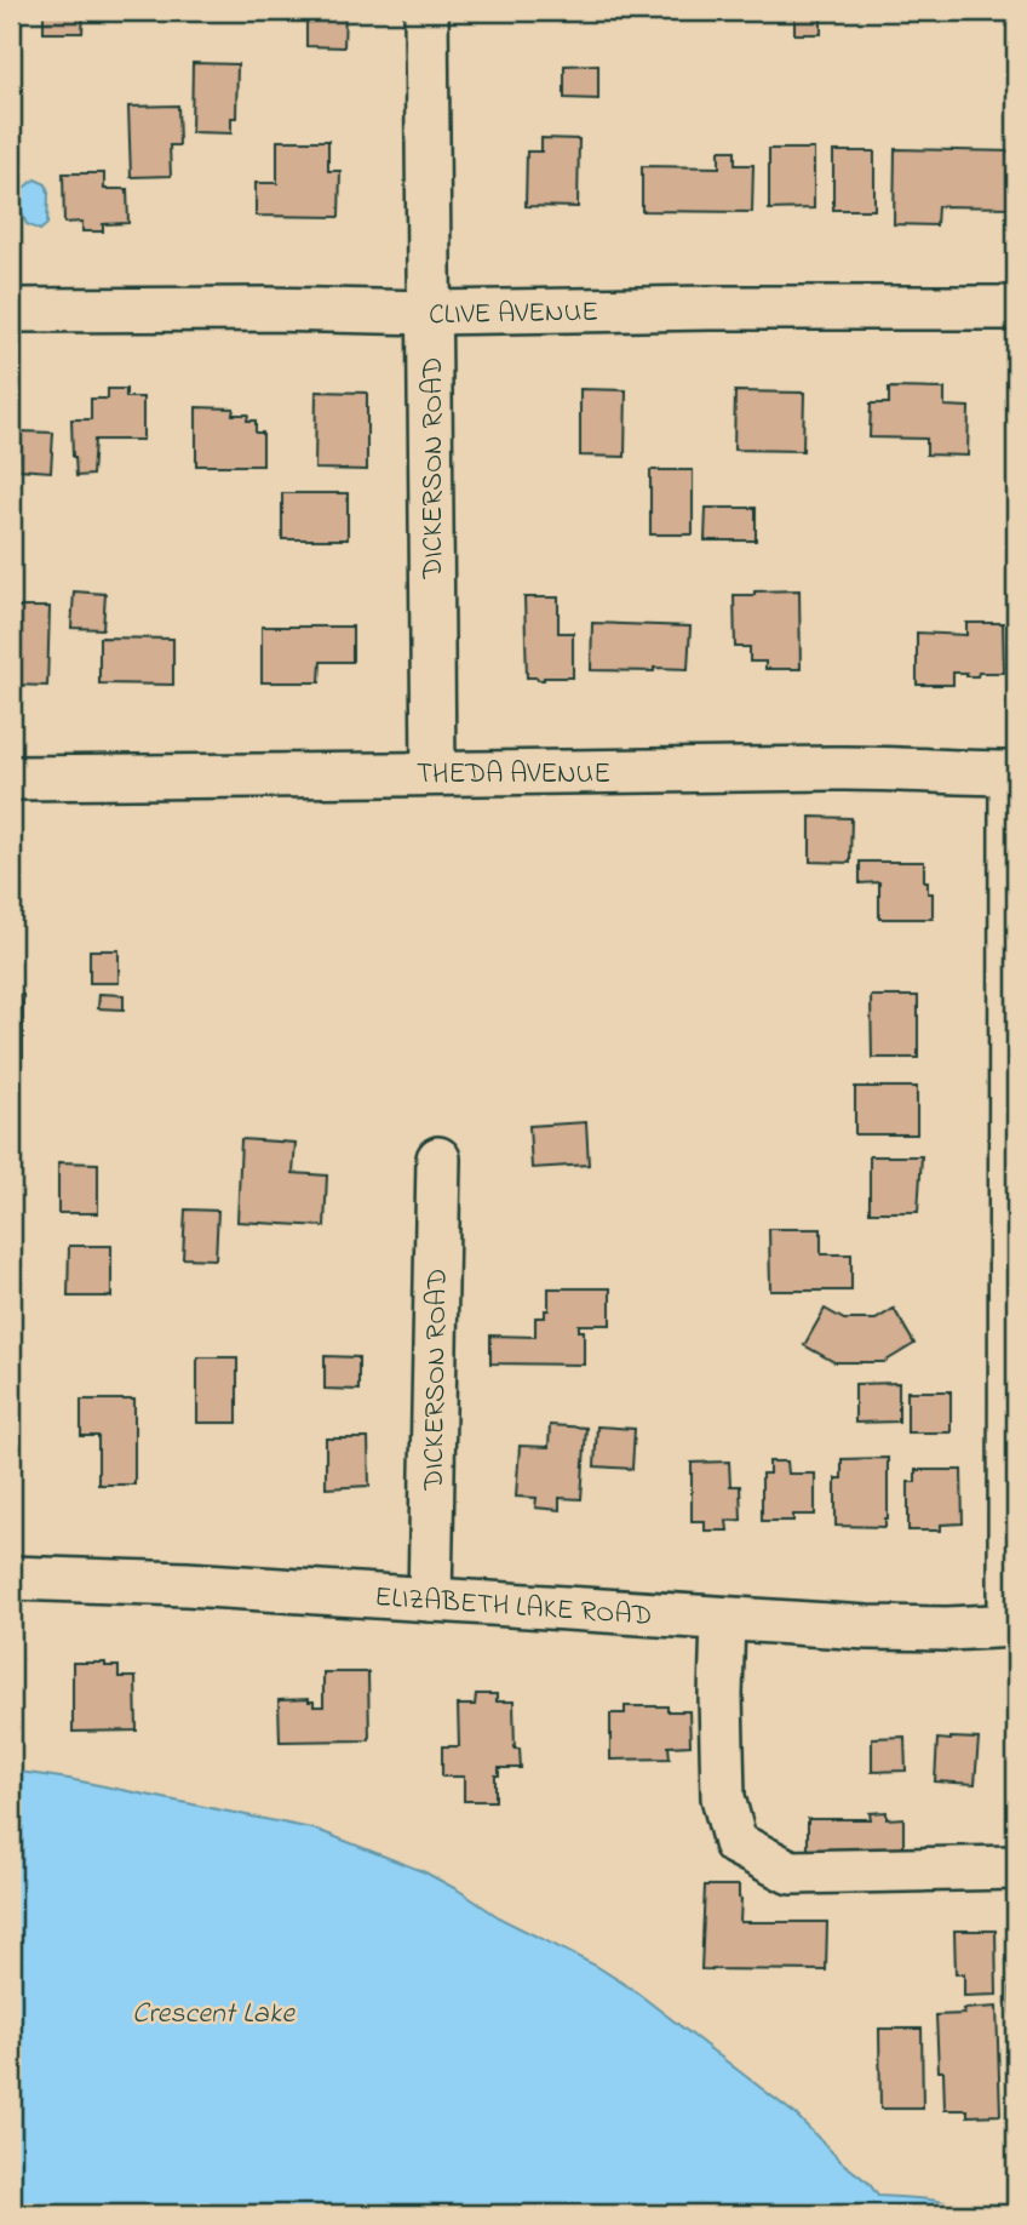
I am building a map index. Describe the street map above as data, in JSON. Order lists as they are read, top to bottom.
{
  "streets": {
    "street": [
      "CLIVE AVENUE",
      "DICKERSON ROAD",
      "THEDA AVENUE",
      "ELIZABETH LAKE ROAD"
    ]
  },
  "crossings": [
    ["CLIVE AVENUE", "DICKERSON ROAD"],
    ["DICKERSON ROAD", "THEDA AVENUE"],
    ["DICKERSON ROAD", "ELIZABETH LAKE ROAD"]
  ],
  "water": ["Crescent Lake"]
}
